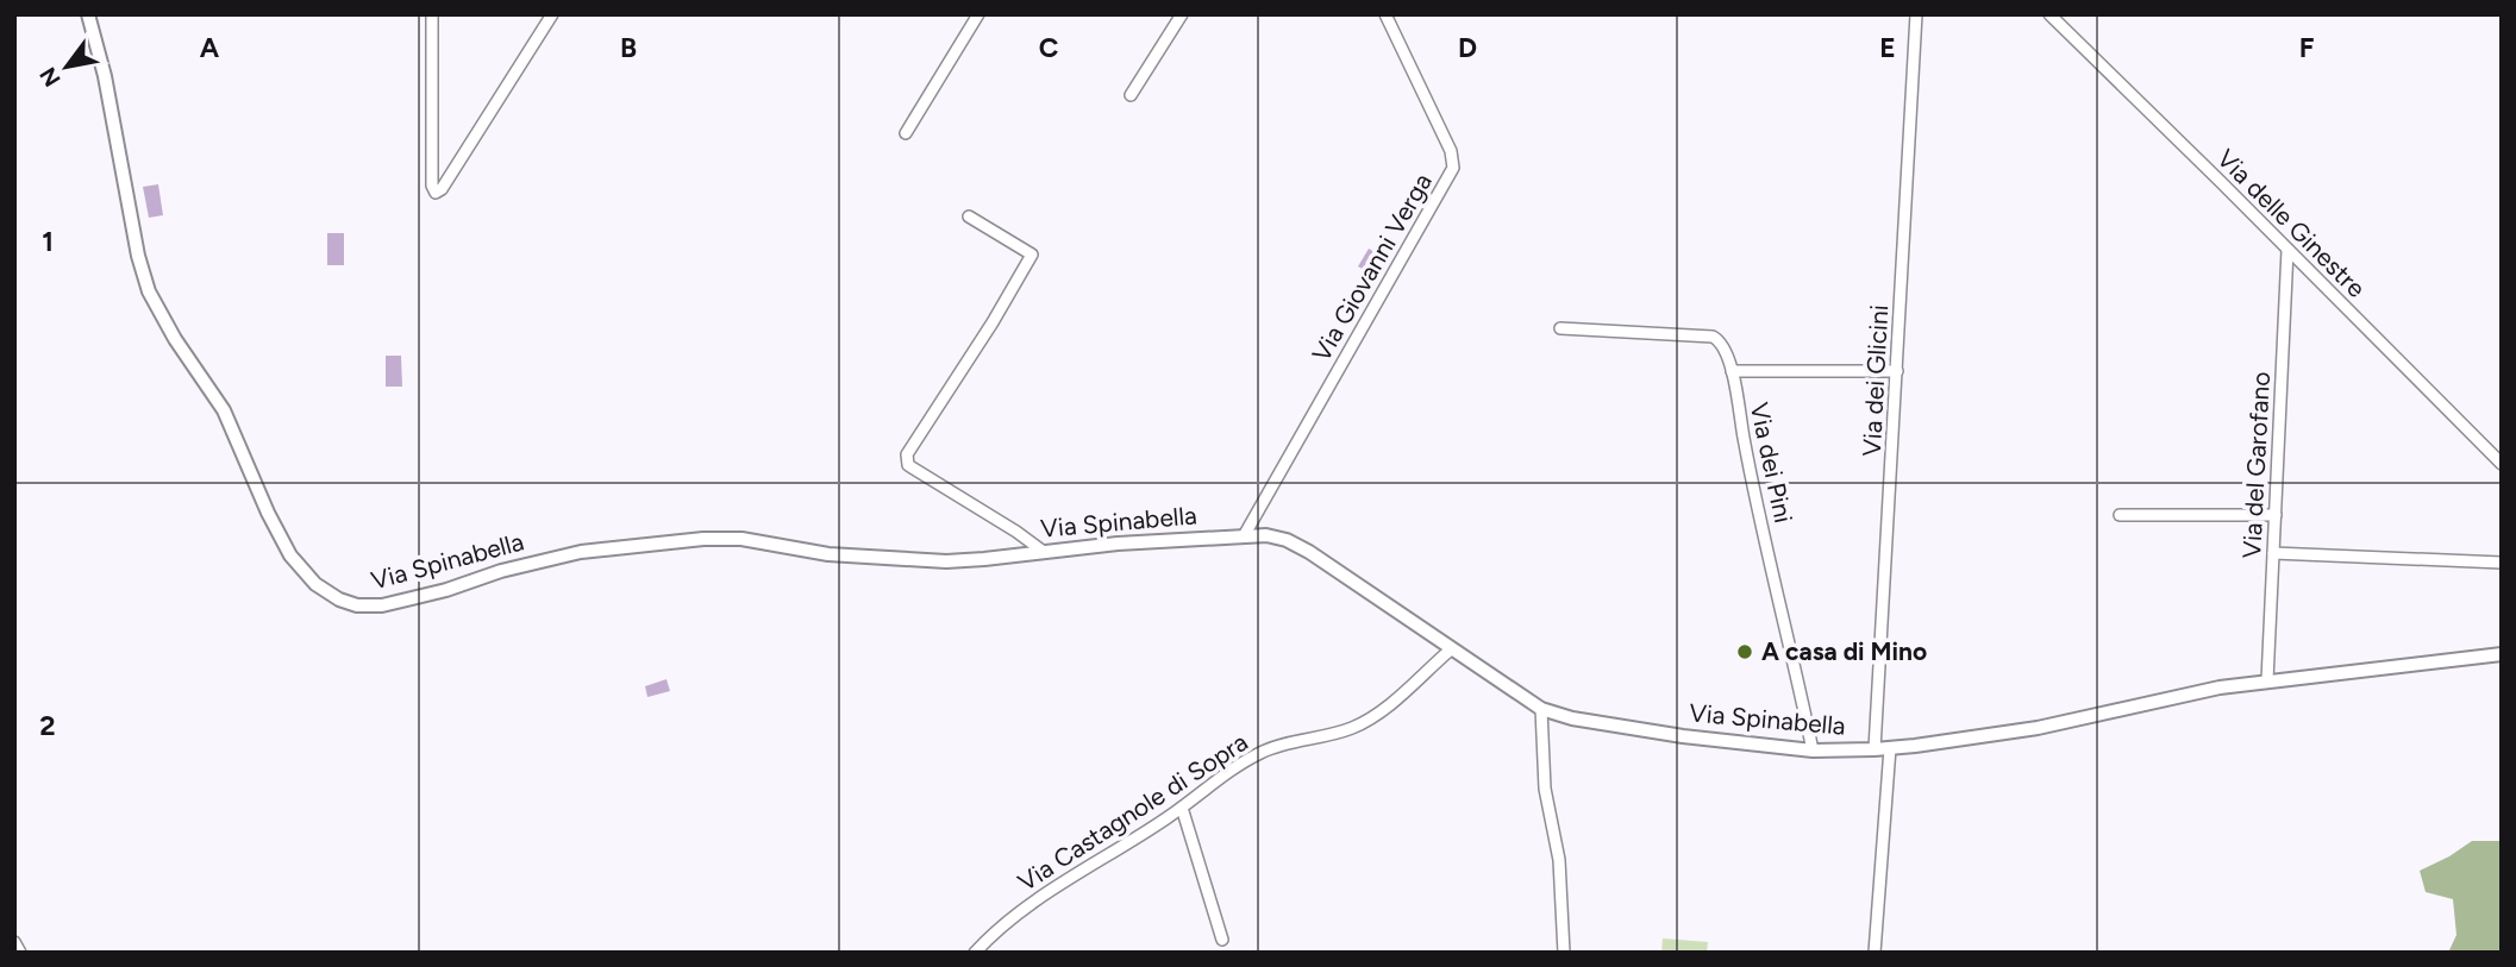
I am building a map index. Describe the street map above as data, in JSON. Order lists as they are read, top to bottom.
{
  "streets": {
    "street": [
      "Via delle Ginestre",
      "Via Giovanni Verga",
      "Via dei Glicini",
      "Via dei Pini",
      "Via del Garofano",
      "Via Spinabella",
      "Via Castagnole di Sopra"
    ]
  },
  "crossings": [
    ["Via delle Ginestre", "Via del Garofano"],
    ["Via Giovanni Verga", "Via Spinabella"],
    ["Via dei Glicini", "Via Spinabella"],
    ["Via dei Pini", "Via Spinabella"],
    ["Via del Garofano", "Via Spinabella"],
    ["Via Spinabella", "Via Castagnole di Sopra"]
  ],
  "places": ["A casa di Mino"],
  "north": "bottom left",
  "grid": {
    "columns": [
      "A",
      "B",
      "C",
      "D",
      "E",
      "F"
    ],
    "rows": ["1", "2"]
  }
}
